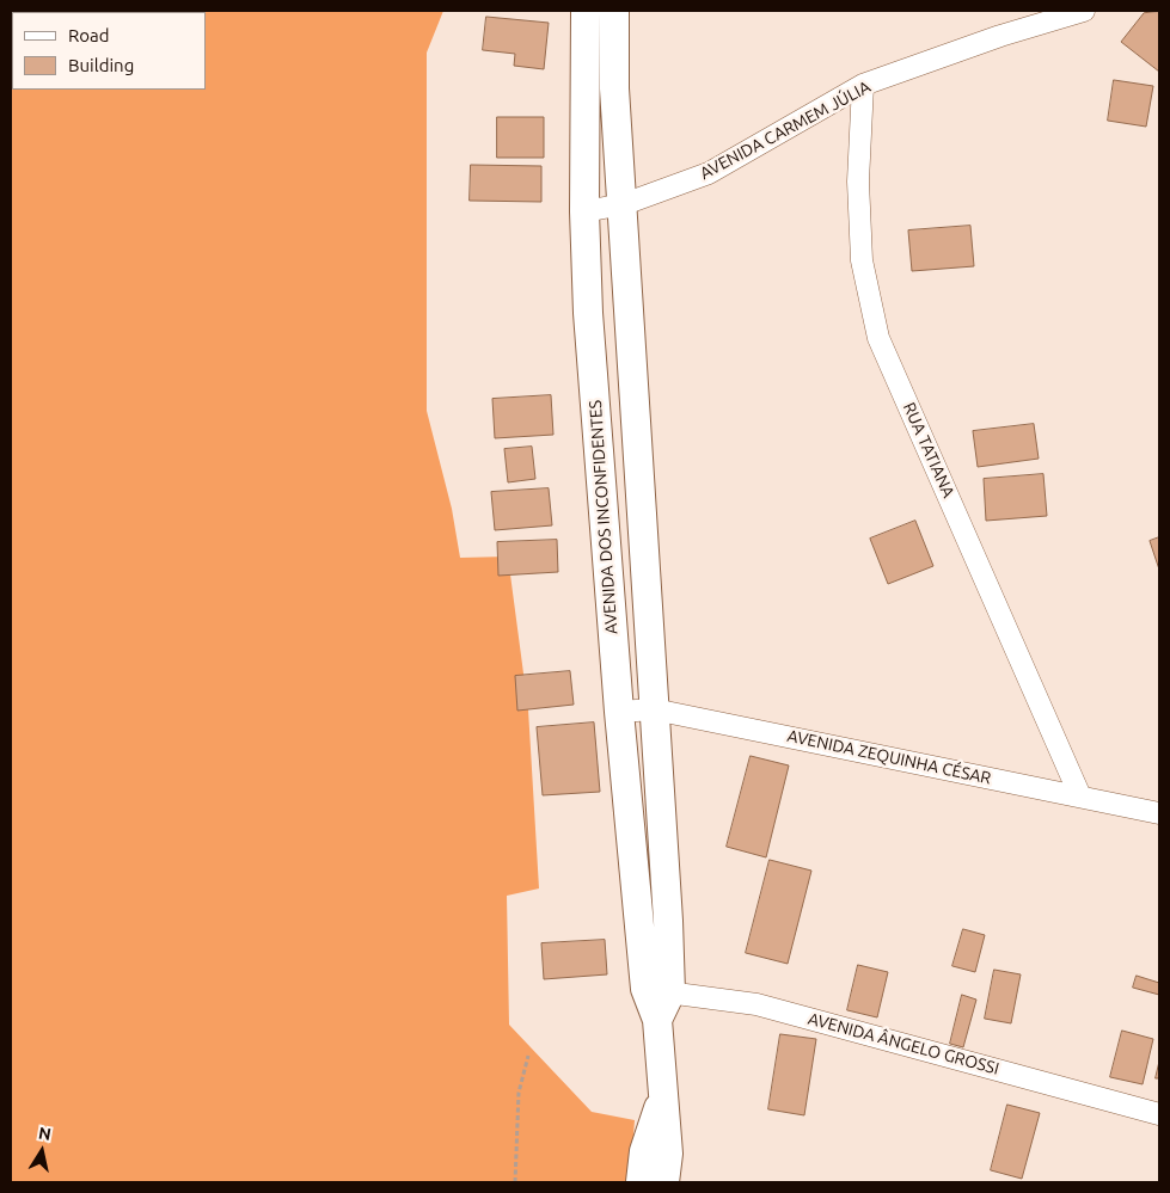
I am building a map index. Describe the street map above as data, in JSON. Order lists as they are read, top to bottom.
{
  "streets": {
    "street": [
      "AVENIDA CARMEM JÚLIA",
      "RUA TATIANA",
      "AVENIDA DOS INCONFIDENTES",
      "AVENIDA ZEQUINHA CÉSAR",
      "AVENIDA ÂNGELO GROSSI"
    ]
  },
  "crossings": [
    ["AVENIDA CARMEM JÚLIA", "RUA TATIANA"],
    ["AVENIDA CARMEM JÚLIA", "AVENIDA DOS INCONFIDENTES"],
    ["RUA TATIANA", "AVENIDA ZEQUINHA CÉSAR"],
    ["AVENIDA DOS INCONFIDENTES", "AVENIDA ZEQUINHA CÉSAR"],
    ["AVENIDA DOS INCONFIDENTES", "AVENIDA ÂNGELO GROSSI"]
  ],
  "legend": ["Road", "Building"],
  "north": "top"
}
